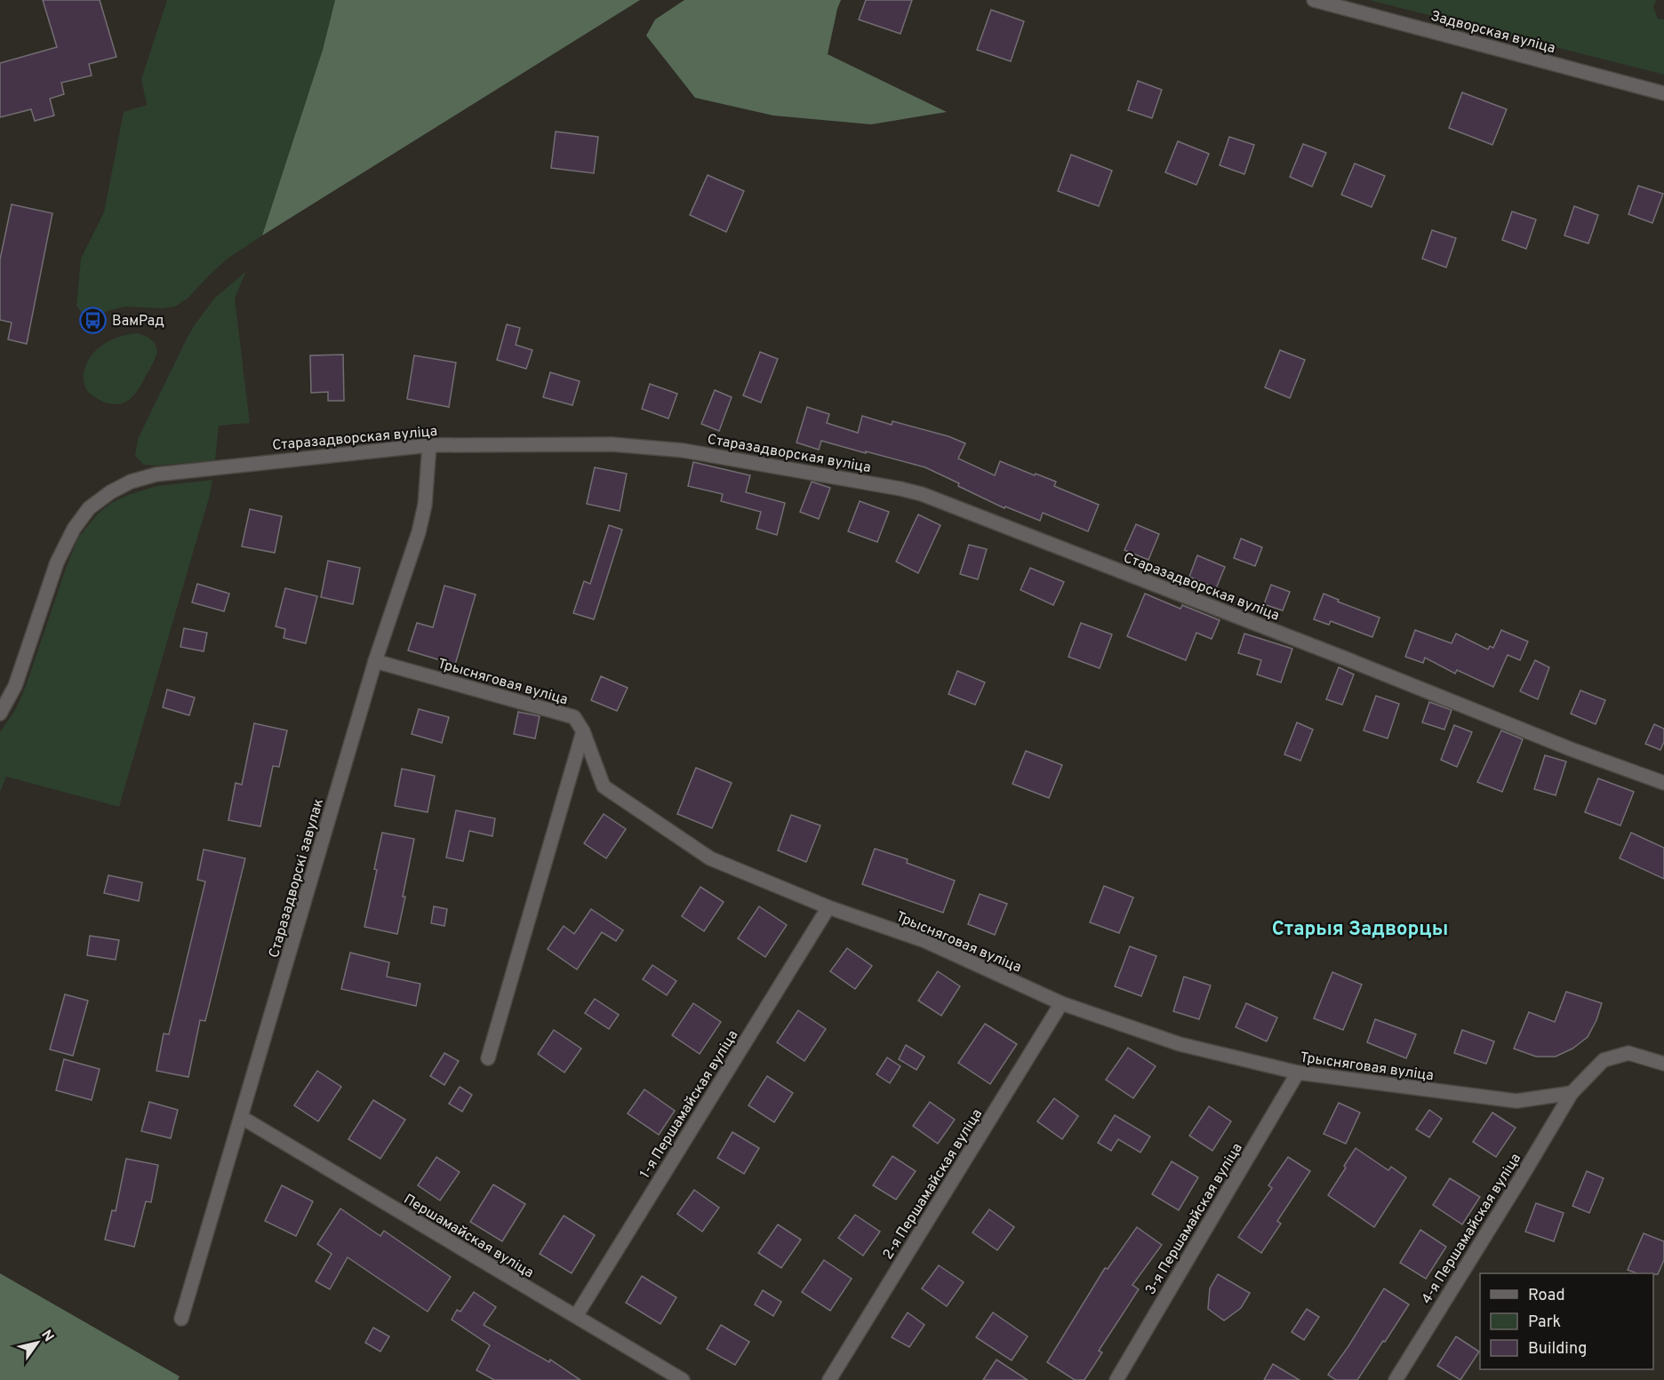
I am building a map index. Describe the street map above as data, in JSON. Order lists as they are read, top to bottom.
{
  "streets": {
    "street": [
      "Задворская вуліца",
      "Старазадворская вуліца",
      "Трысняговая вуліца",
      "Старазадворскі завулак",
      "1-я Першамайская вуліца",
      "2-я Першамайская вуліца",
      "3-я Першамайская вуліца",
      "4-я Першамайская вуліца",
      "Першамайская вуліца"
    ]
  },
  "crossings": [
    ["Старазадворская вуліца", "Старазадворскі завулак"],
    ["Трысняговая вуліца", "Старазадворскі завулак"],
    ["Трысняговая вуліца", "1-я Першамайская вуліца"],
    ["Трысняговая вуліца", "2-я Першамайская вуліца"],
    ["Трысняговая вуліца", "3-я Першамайская вуліца"],
    ["Трысняговая вуліца", "4-я Першамайская вуліца"],
    ["Старазадворскі завулак", "Першамайская вуліца"],
    ["1-я Першамайская вуліца", "Першамайская вуліца"]
  ],
  "districts": ["Старыя Задворцы"],
  "places": {
    "bus stop": ["ВамРад"]
  },
  "legend": ["Road", "Park", "Building"],
  "north": "top right"
}
